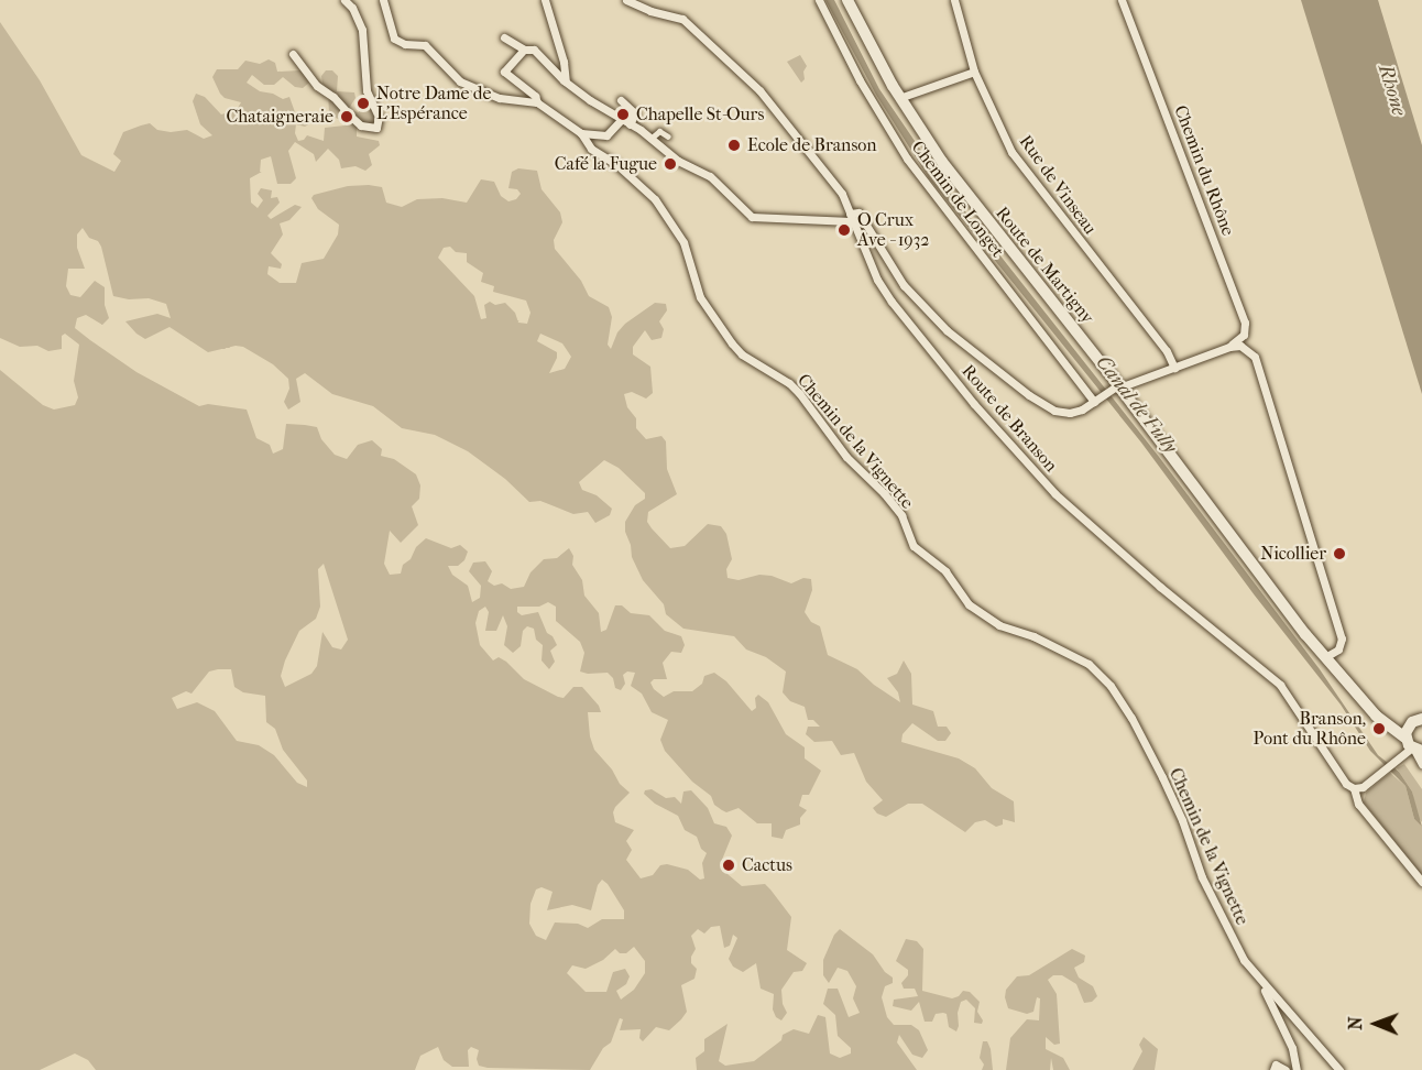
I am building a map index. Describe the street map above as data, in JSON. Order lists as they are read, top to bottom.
{
  "streets": {
    "main road": ["Route de Martigny"],
    "street": [
      "Chemin du Rhône",
      "Rue de Vinseau",
      "Chemin de Longet",
      "Route de Branson",
      "Chemin de la Vignette"
    ]
  },
  "water": ["Rhone", "Canal de Fully"],
  "places": [
    "Notre Dame de L'Espérance",
    "Chapelle St-Ours",
    "Chataigneraie",
    "Ecole de Branson",
    "Café la Fugue",
    "O Crux Ave - 1932",
    "Nicollier",
    "Branson, Pont du Rhône",
    "Cactus"
  ],
  "north": "left"
}
